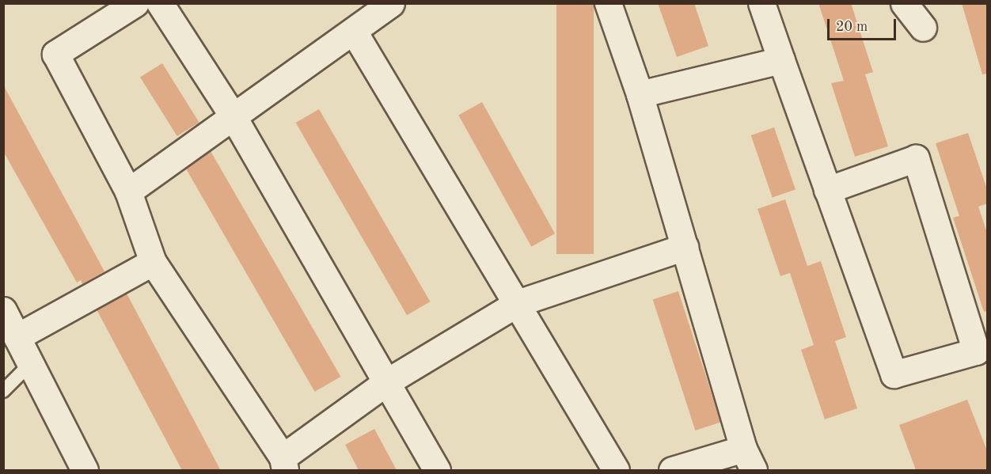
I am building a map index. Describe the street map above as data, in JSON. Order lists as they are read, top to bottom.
{
  "scale_bar": "20 m"
}
